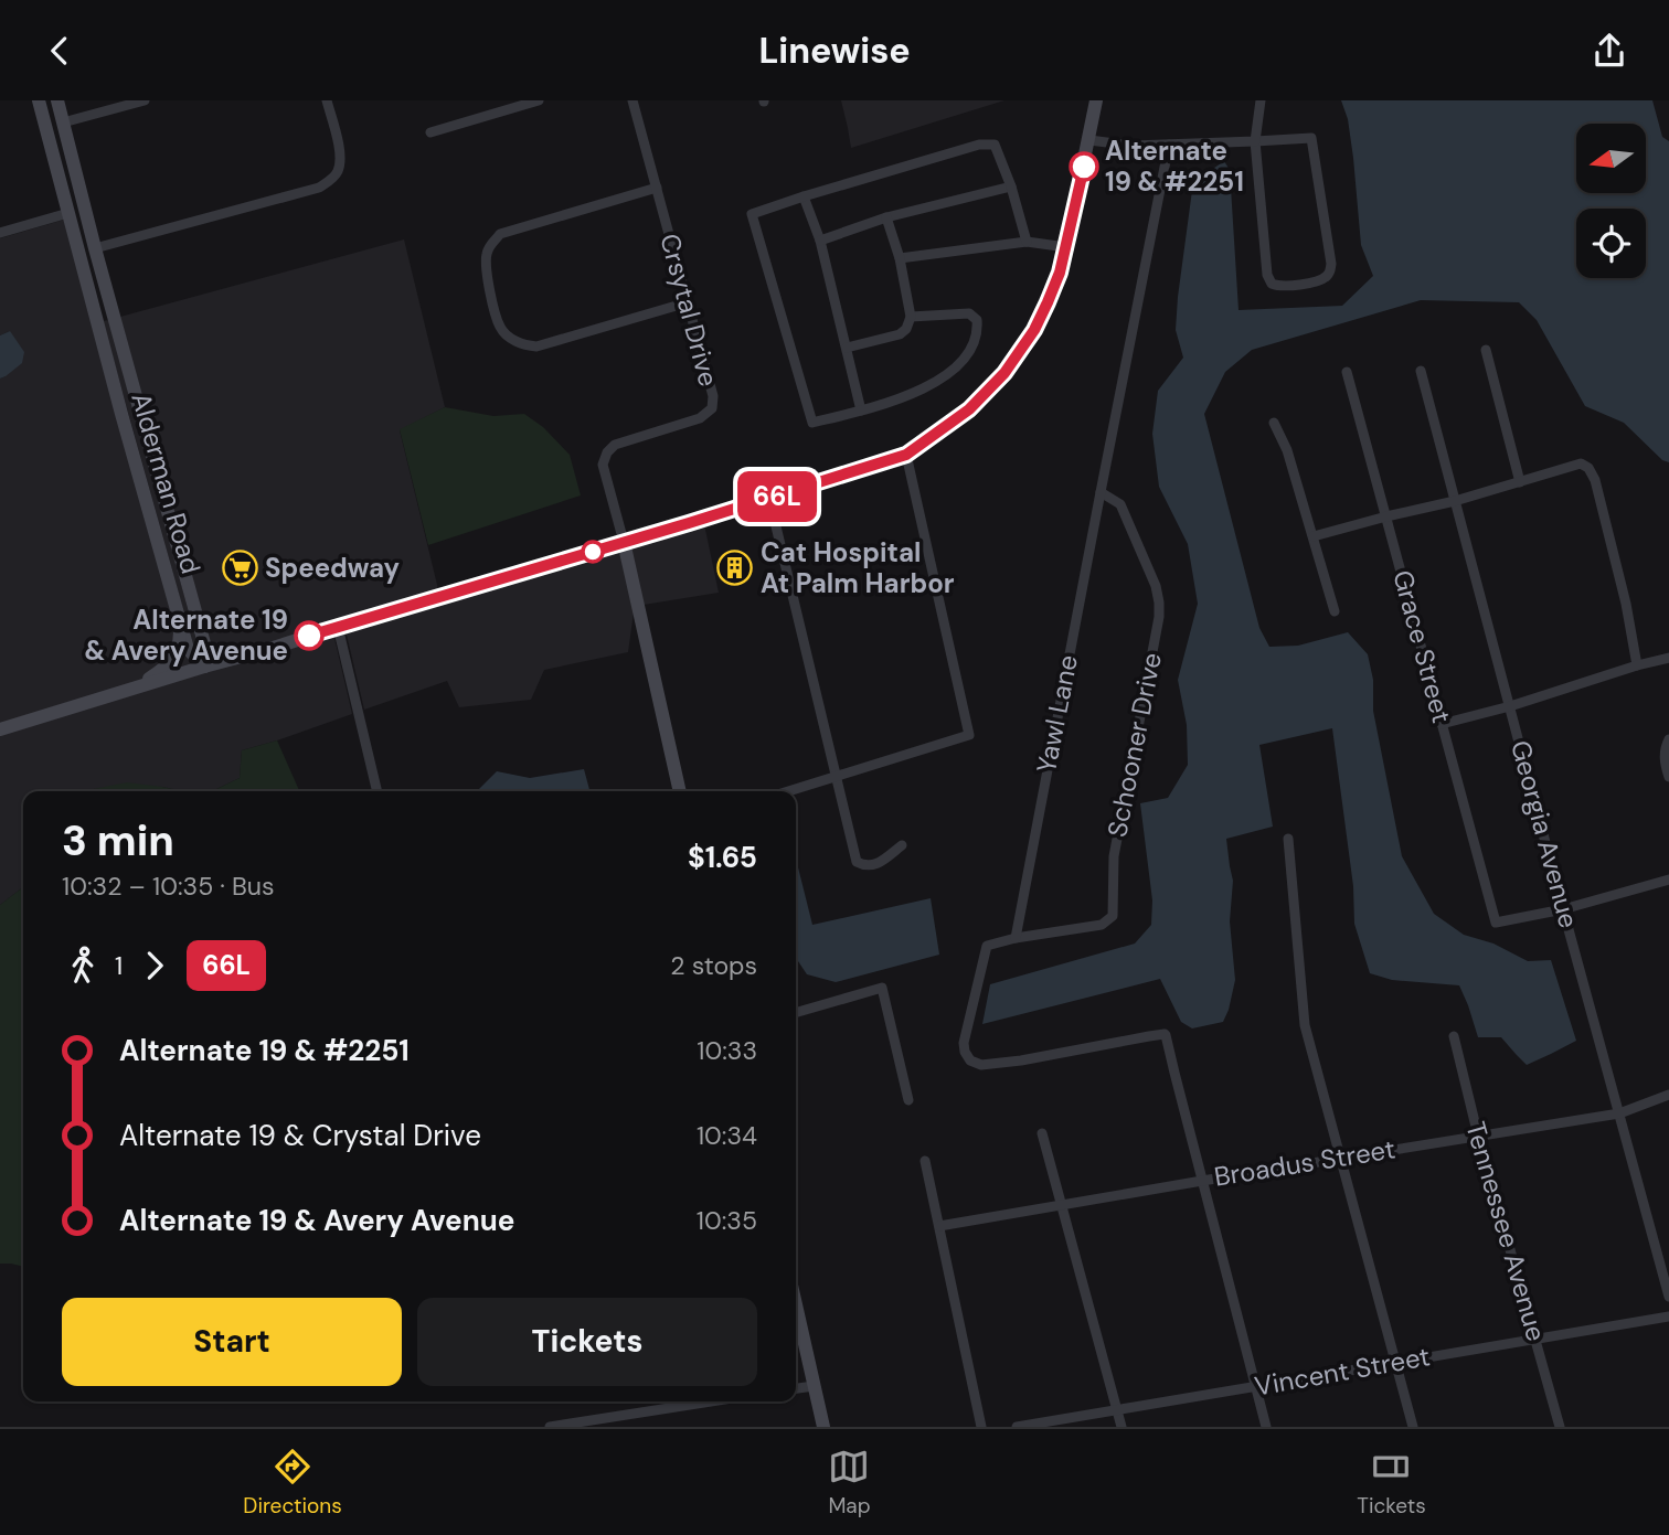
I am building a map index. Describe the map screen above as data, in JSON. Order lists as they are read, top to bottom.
{
  "streets": {
    "main road": ["Alderman Road"],
    "street": [
      "Crsytal Drive",
      "Grace Street",
      "Yawl Lane",
      "Schooner Drive",
      "Georgia Avenue",
      "Broadus Street",
      "Tennessee Avenue",
      "Vincent Street"
    ]
  },
  "crossings": [
    ["Grace Street", "Georgia Avenue"],
    ["Yawl Lane", "Schooner Drive"],
    ["Georgia Avenue", "Broadus Street"],
    ["Broadus Street", "Tennessee Avenue"],
    ["Tennessee Avenue", "Vincent Street"]
  ],
  "places": {
    "other": ["Alternate 19 & #2251", "Alternate 19 & Avery Avenue"],
    "supermarket": ["Speedway"],
    "building": ["Cat Hospital At Palm Harbor"]
  },
  "lines": ["bus line 66L"],
  "north": "left",
  "page": {
    "header": "Linewise",
    "on_map": "66L",
    "heading": ["3 min", "10:32 – 10:35 · Bus", "$1.65"],
    "legs": ["1", "66L", "2 stops"],
    "list": [
      {
        "name": "Alternate 19 & #2251",
        "value": "10:33"
      },
      {
        "name": "Alternate 19 & Crystal Drive",
        "value": "10:34"
      },
      {
        "name": "Alternate 19 & Avery Avenue",
        "value": "10:35"
      }
    ],
    "buttons": ["Start", "Tickets"],
    "tabs": ["Directions", "Map", "Tickets"]
  }
}
